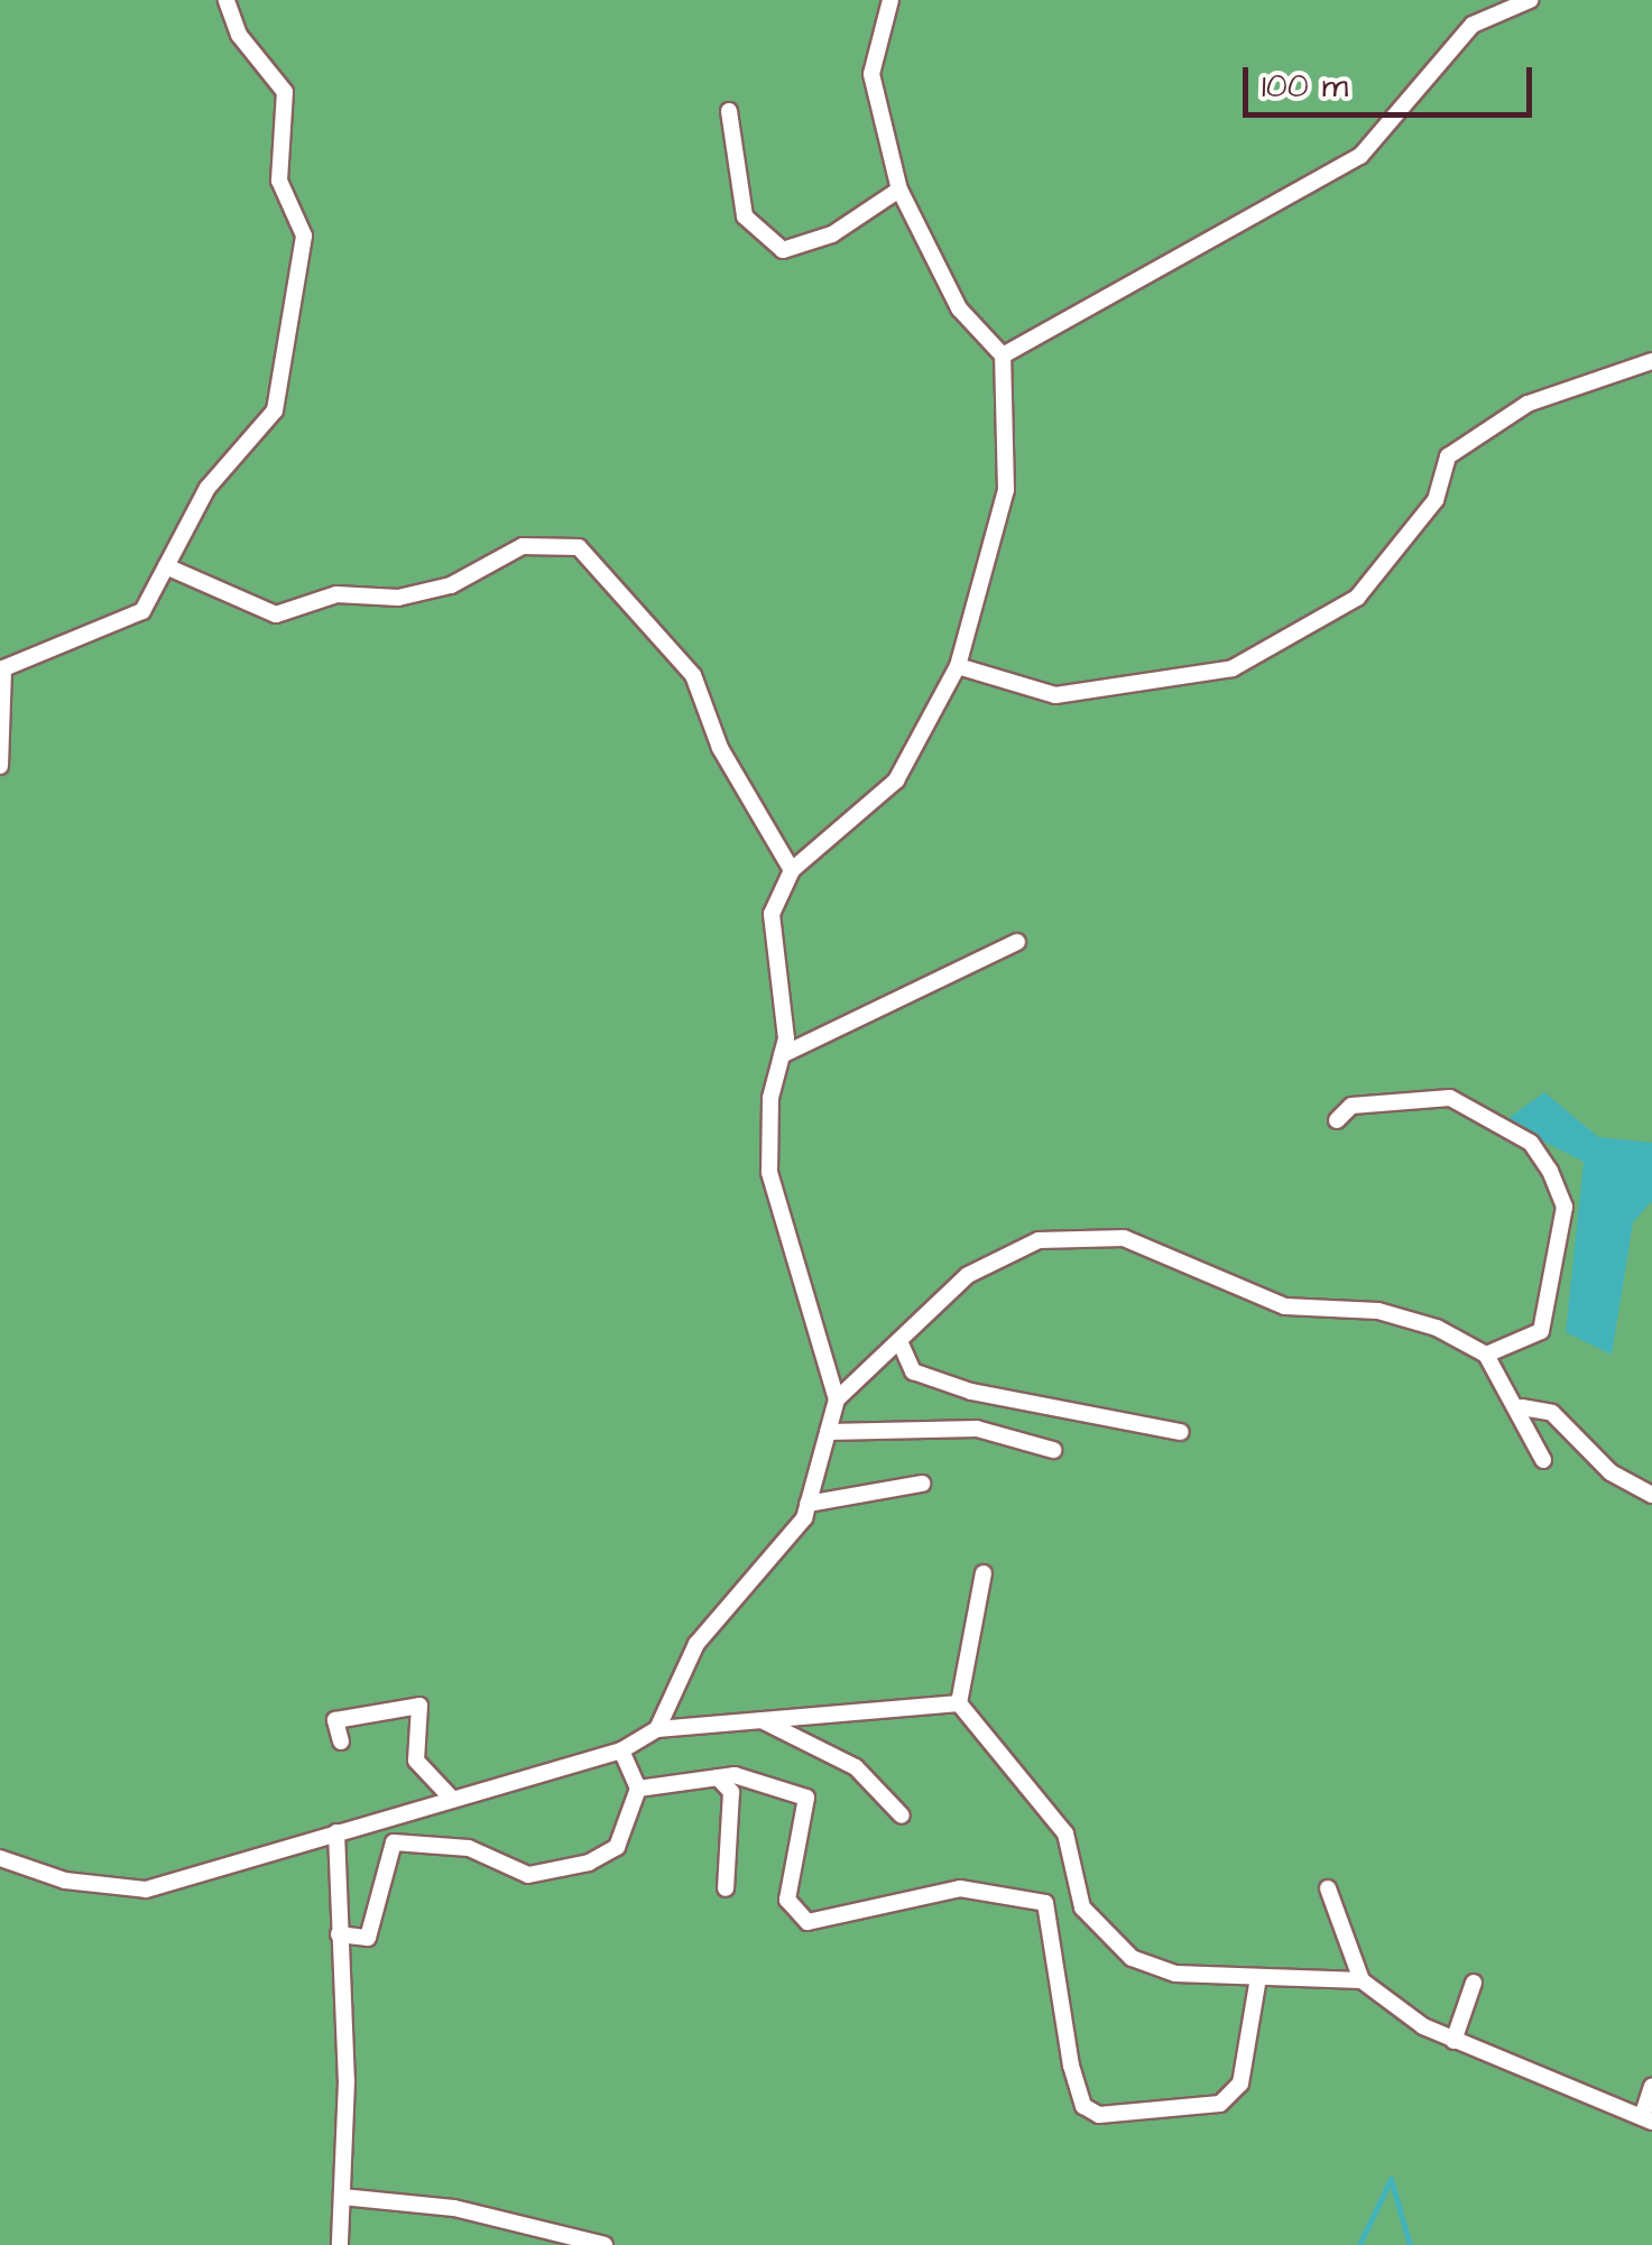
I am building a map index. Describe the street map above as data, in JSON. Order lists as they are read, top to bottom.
{
  "scale_bar": "100 m"
}
